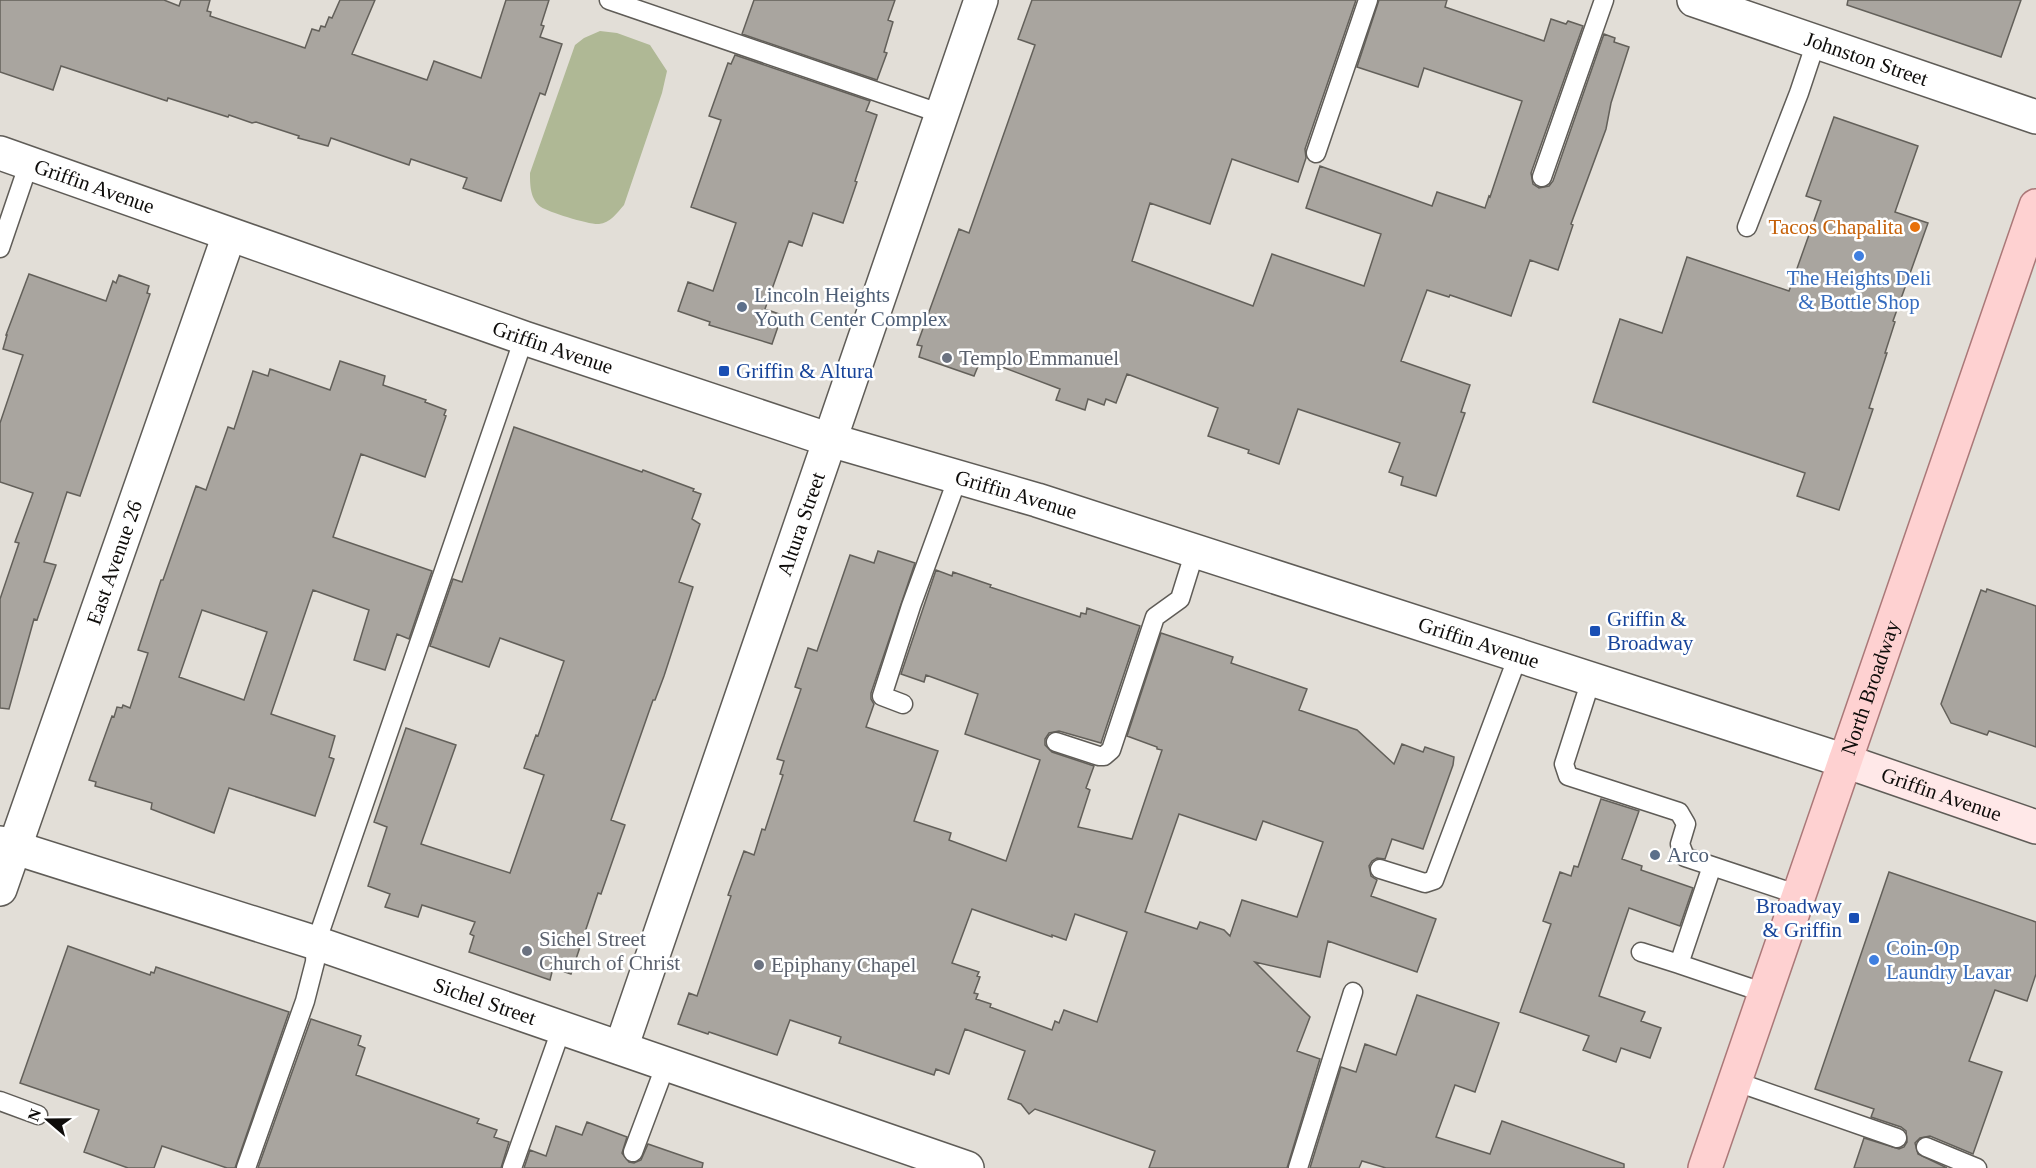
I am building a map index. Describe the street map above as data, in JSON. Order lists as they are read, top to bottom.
{
  "streets": {
    "main road": ["Griffin Avenue", "North Broadway"],
    "street": [
      "Johnston Street",
      "Altura Street",
      "East Avenue 26",
      "Sichel Street"
    ]
  },
  "crossings": [
    ["Griffin Avenue", "Altura Street"],
    ["Griffin Avenue", "East Avenue 26"],
    ["Griffin Avenue", "North Broadway"],
    ["Altura Street", "Sichel Street"],
    ["East Avenue 26", "Sichel Street"]
  ],
  "places": {
    "other": [
      "Tacos Chapalita",
      "The Heights Deli & Bottle Shop",
      "Lincoln Heights Youth Center Complex",
      "Templo Emmanuel",
      "Arco",
      "Sichel Street Church of Christ",
      "Coin-Op Laundry Lavar",
      "Epiphany Chapel"
    ],
    "transit": ["Griffin & Altura", "Griffin & Broadway", "Broadway & Griffin"]
  },
  "north": "left"
}
